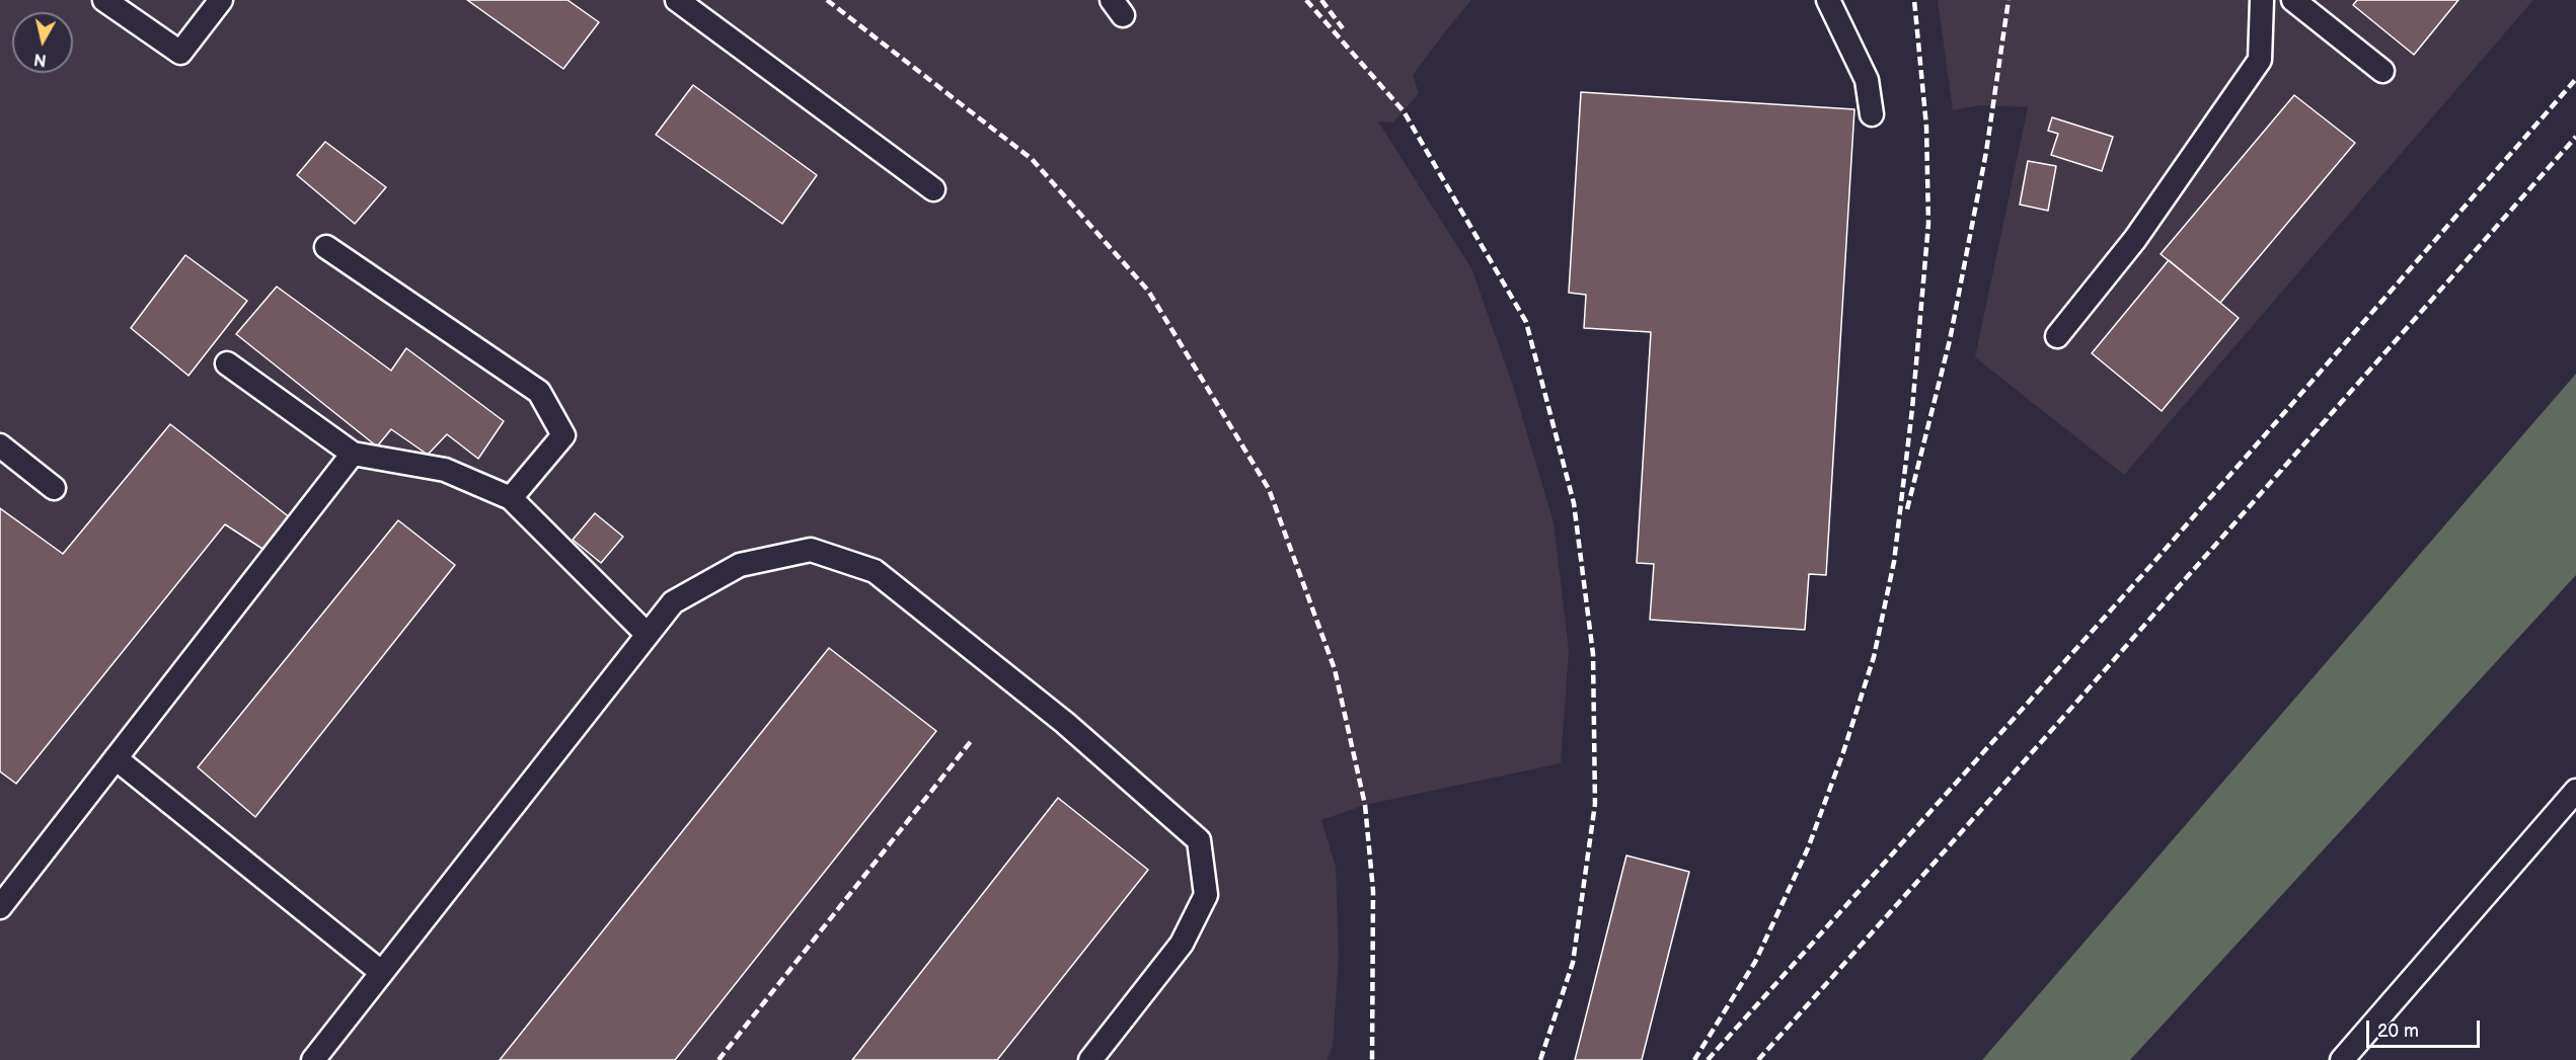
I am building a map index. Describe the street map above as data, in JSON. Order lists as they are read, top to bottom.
{
  "scale_bar": "20 m",
  "north": "bottom"
}
